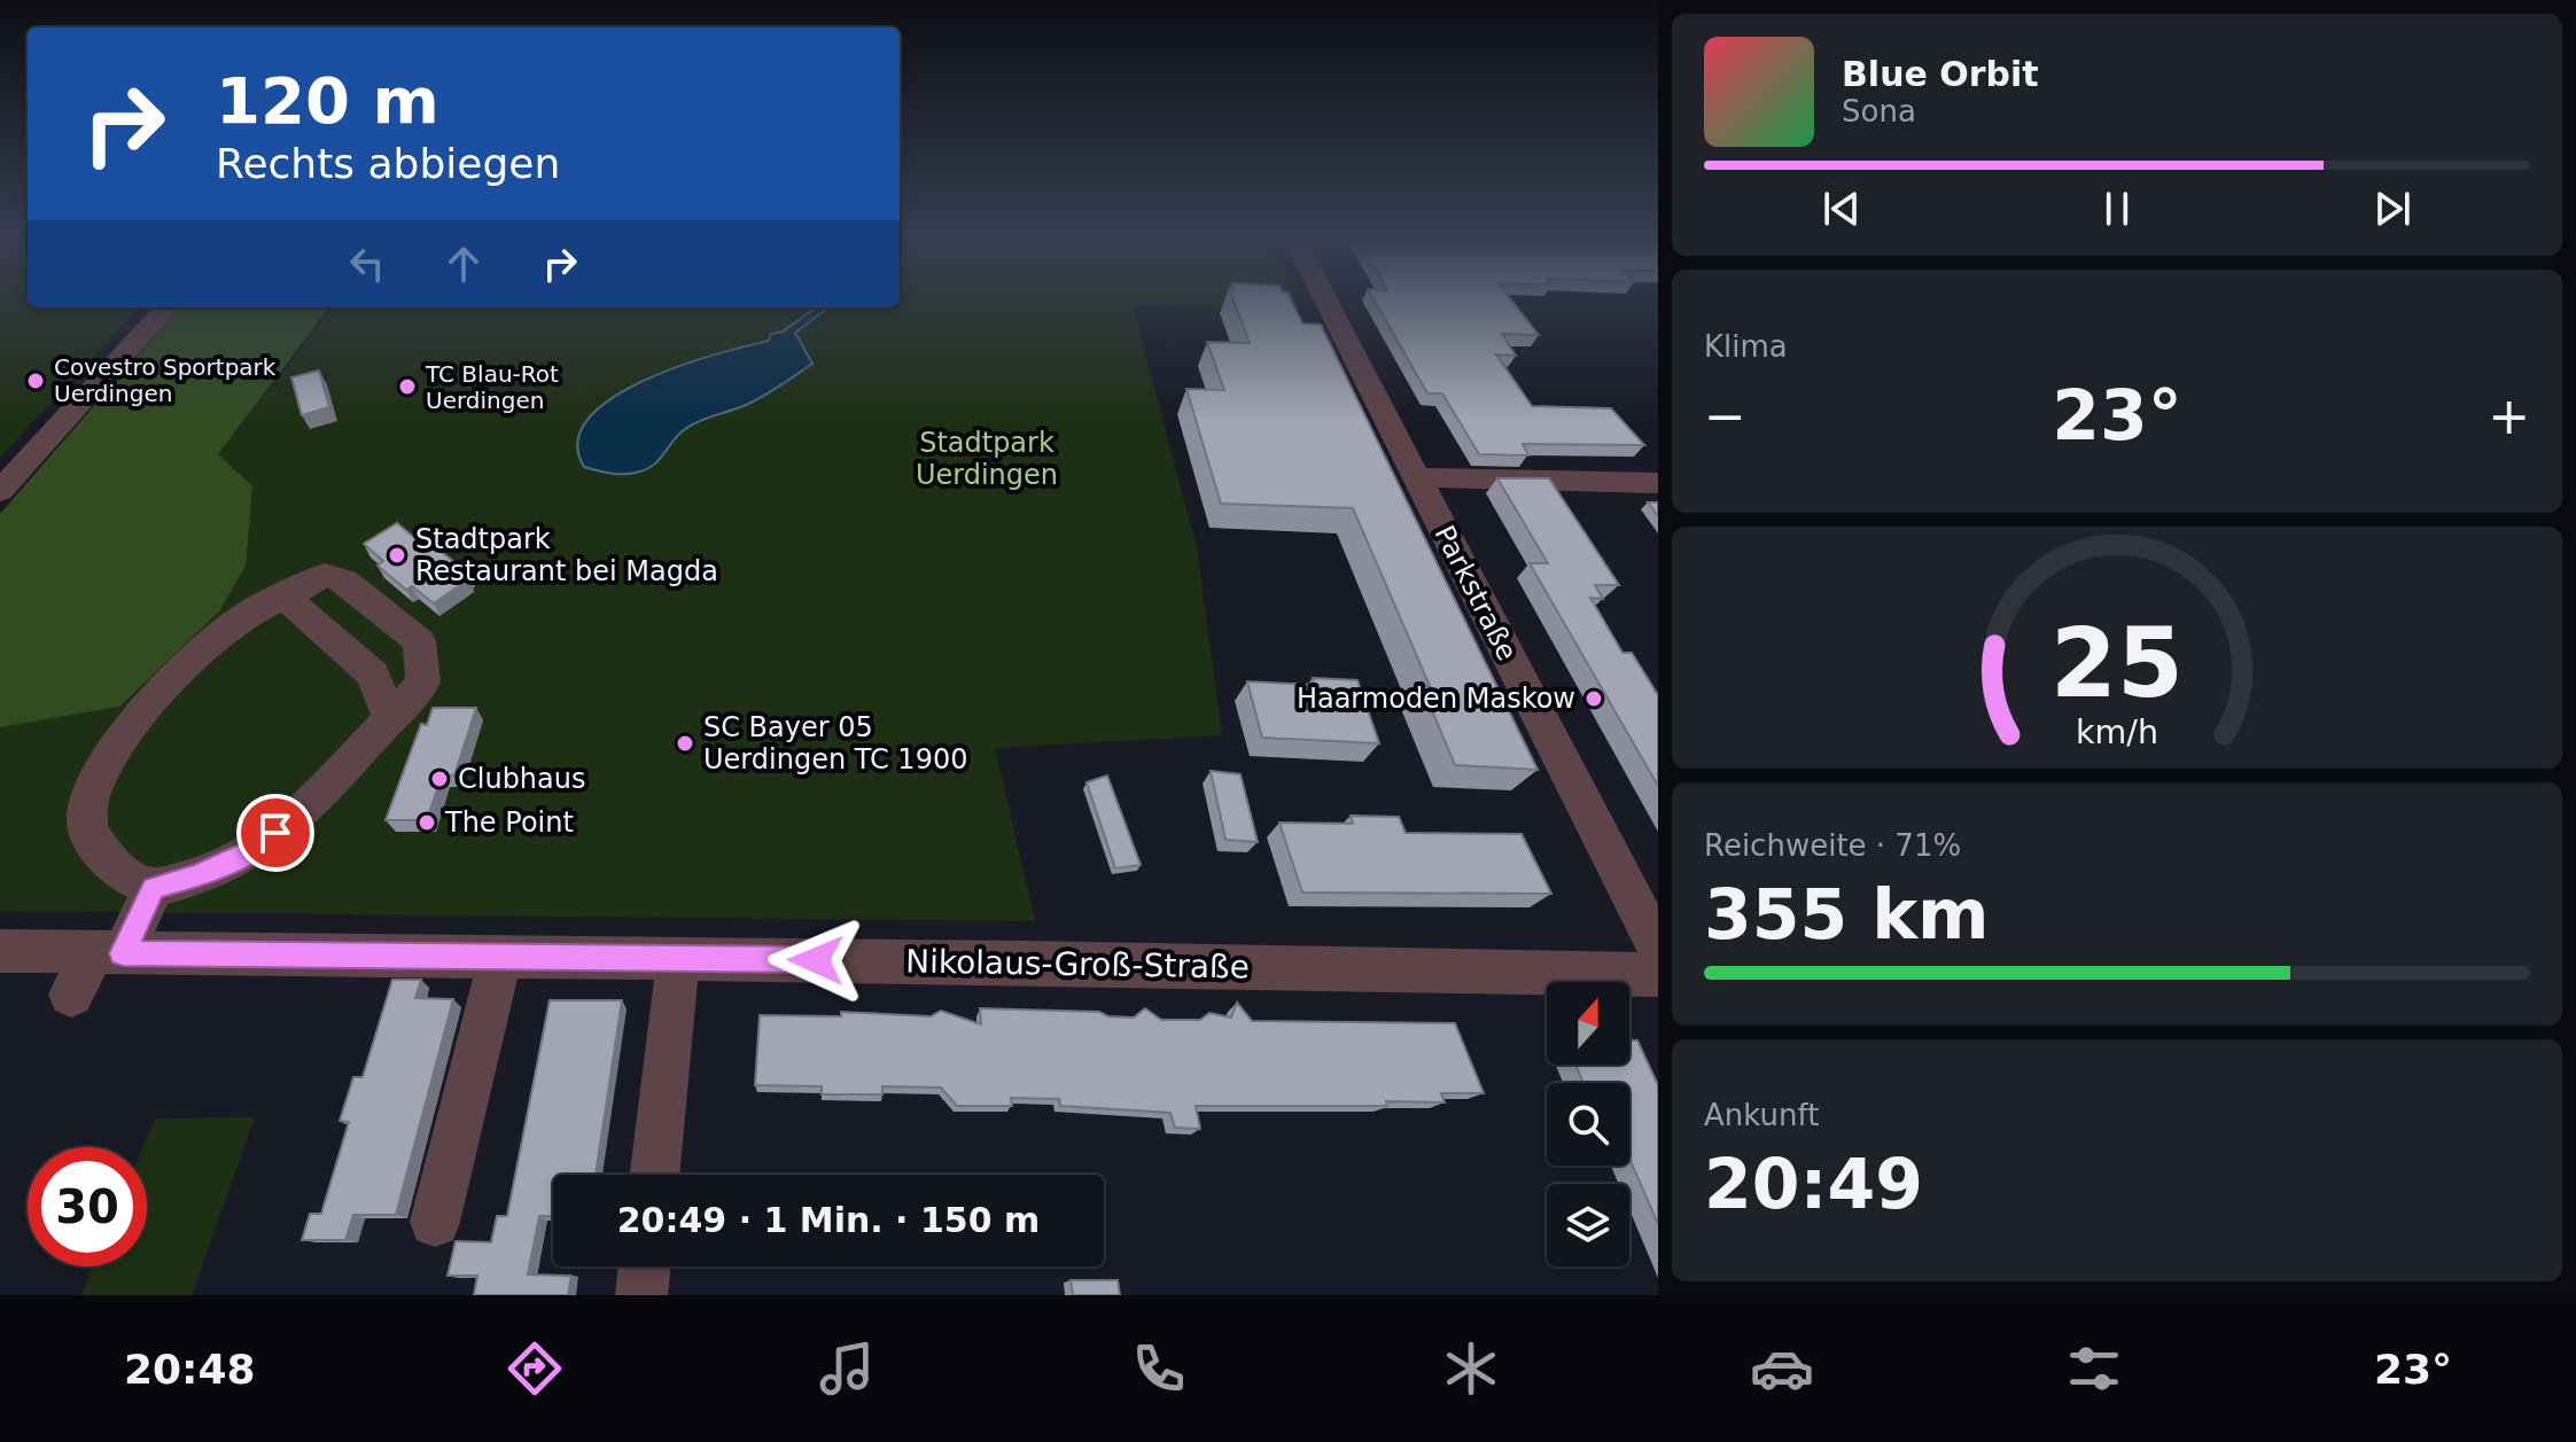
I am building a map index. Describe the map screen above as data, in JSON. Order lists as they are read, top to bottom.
{
  "streets": {
    "street": ["Parkstraße", "Nikolaus-Groß-Straße"]
  },
  "parks": ["Stadtpark Uerdingen"],
  "places": [
    "Covestro Sportpark Uerdingen",
    "TC Blau-Rot Uerdingen",
    "Stadtpark Restaurant bei Magda",
    "Haarmoden Maskow",
    "SC Bayer 05 Uerdingen TC 1900",
    "Clubhaus",
    "The Point"
  ],
  "north": "top",
  "page": {
    "turn": ["120 m", "Rechts abbiegen"],
    "song": ["Blue Orbit", "Sona"],
    "tile": [
      "Klima",
      ["Reichweite · 71%", "355 km"],
      ["Ankunft", "20:49"]
    ],
    "heat": ["−", "23°", "+"],
    "limit": "30",
    "trip": "20:49 · 1 Min. · 150 m",
    "tabs": ["20:48", "23°"],
    "gauge": ["25", "km/h"]
  }
}
